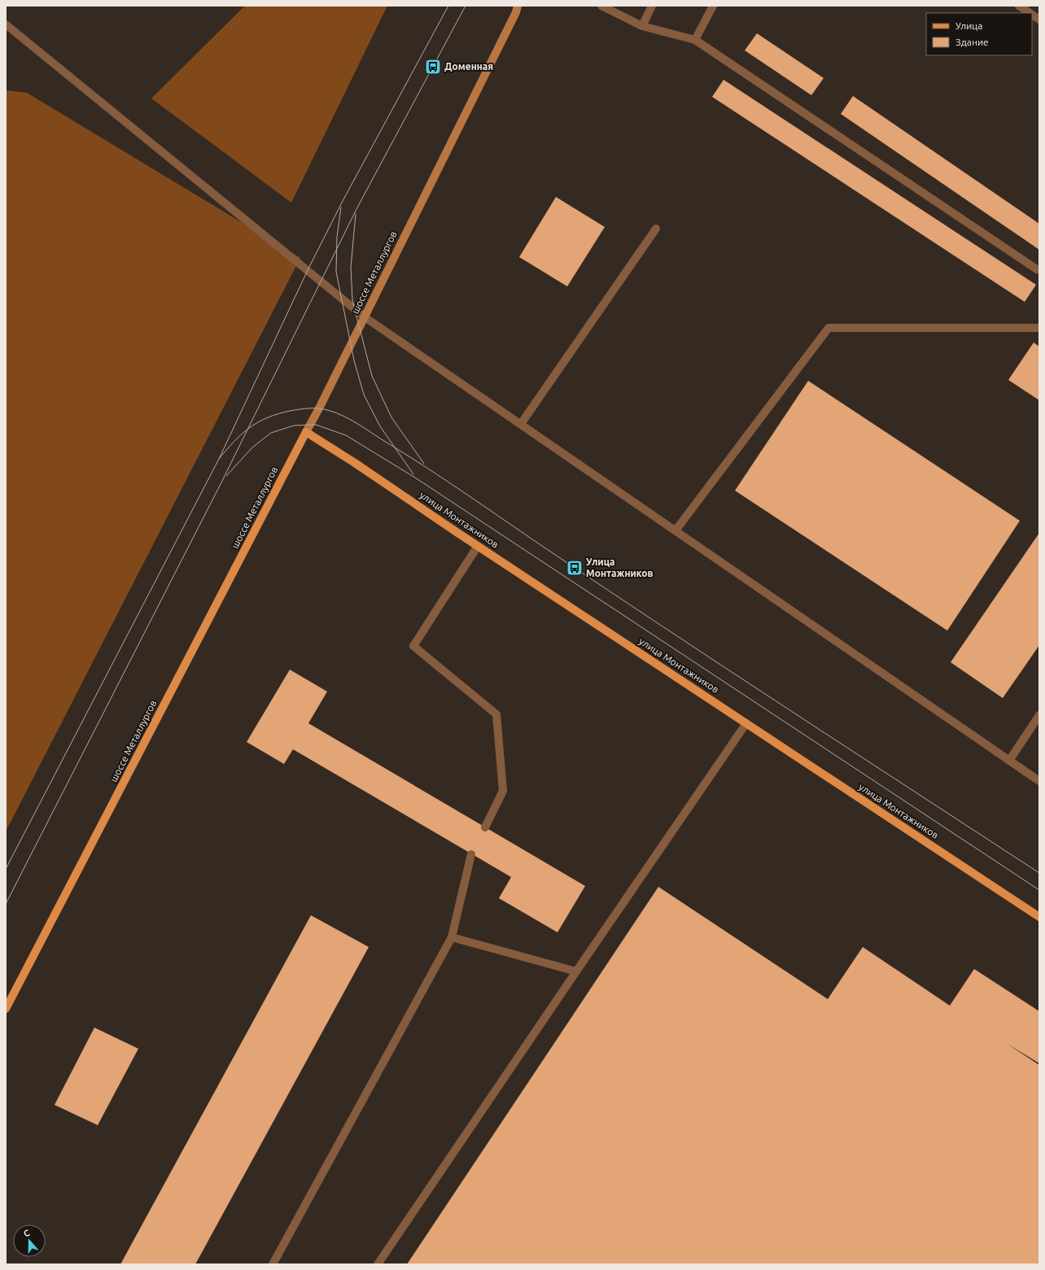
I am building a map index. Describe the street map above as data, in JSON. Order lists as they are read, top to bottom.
{
  "streets": {
    "main road": ["шоссе Металлургов", "улица Монтажников"]
  },
  "crossings": [
    ["шоссе Металлургов", "улица Монтажников"]
  ],
  "places": {
    "bus stop": ["Доменная", "Улица Монтажников"]
  },
  "legend": ["Улица", "Здание"],
  "north": "top"
}
